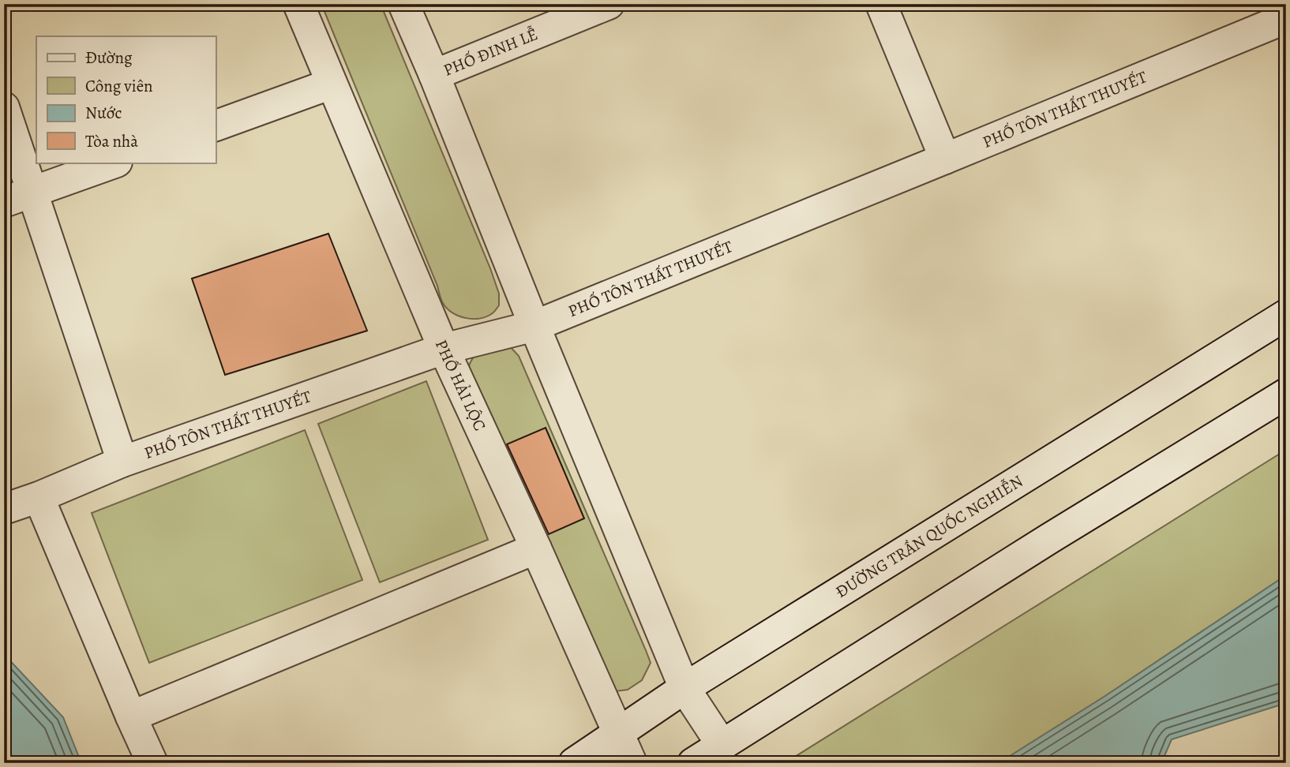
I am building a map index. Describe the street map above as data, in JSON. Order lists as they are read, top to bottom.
{
  "streets": {
    "street": [
      "PHỐ ĐINH LỄ",
      "PHỐ TÔN THẤT THUYẾT",
      "PHỐ HẢI LỘC",
      "ĐƯỜNG TRẦN QUỐC NGHIỄN"
    ]
  },
  "crossings": [
    ["PHỐ TÔN THẤT THUYẾT", "PHỐ HẢI LỘC"],
    ["PHỐ HẢI LỘC", "ĐƯỜNG TRẦN QUỐC NGHIỄN"]
  ],
  "legend": [
    "Đường",
    "Công viên",
    "Nước",
    "Tòa nhà"
  ]
}
